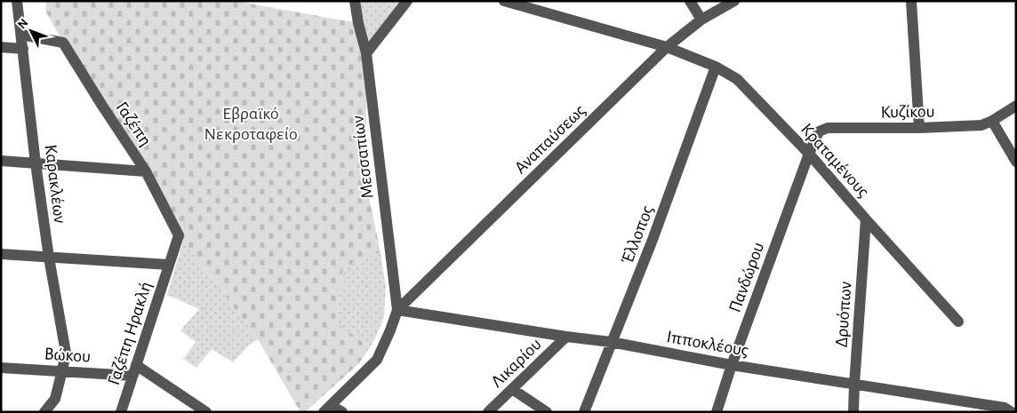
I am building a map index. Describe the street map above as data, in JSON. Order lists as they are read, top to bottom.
{
  "streets": {
    "street": [
      "Κυζίκου",
      "Γαζέπη",
      "Αναπαύσεως",
      "Μεσσαπίων",
      "Κραταμένους",
      "Καρακλέων",
      "Έλλοπος",
      "Πανδώρου",
      "Δρυόπων",
      "Γαζέπη Ηρακλή",
      "Ιπποκλέους",
      "Βώκου",
      "Λικαρίου"
    ]
  },
  "crossings": [
    ["Κυζίκου", "Κραταμένους"],
    ["Κυζίκου", "Πανδώρου"],
    ["Γαζέπη", "Καρακλέων"],
    ["Γαζέπη", "Γαζέπη Ηρακλή"],
    ["Αναπαύσεως", "Μεσσαπίων"],
    ["Αναπαύσεως", "Κραταμένους"],
    ["Αναπαύσεως", "Ιπποκλέους"],
    ["Μεσσαπίων", "Ιπποκλέους"],
    ["Κραταμένους", "Έλλοπος"],
    ["Κραταμένους", "Πανδώρου"],
    ["Κραταμένους", "Δρυόπων"],
    ["Καρακλέων", "Βώκου"],
    ["Έλλοπος", "Ιπποκλέους"],
    ["Πανδώρου", "Ιπποκλέους"],
    ["Δρυόπων", "Ιπποκλέους"],
    ["Γαζέπη Ηρακλή", "Βώκου"],
    ["Ιπποκλέους", "Λικαρίου"]
  ],
  "parks": ["Εβραϊκό Νεκροταφείο"],
  "north": "top left"
}
